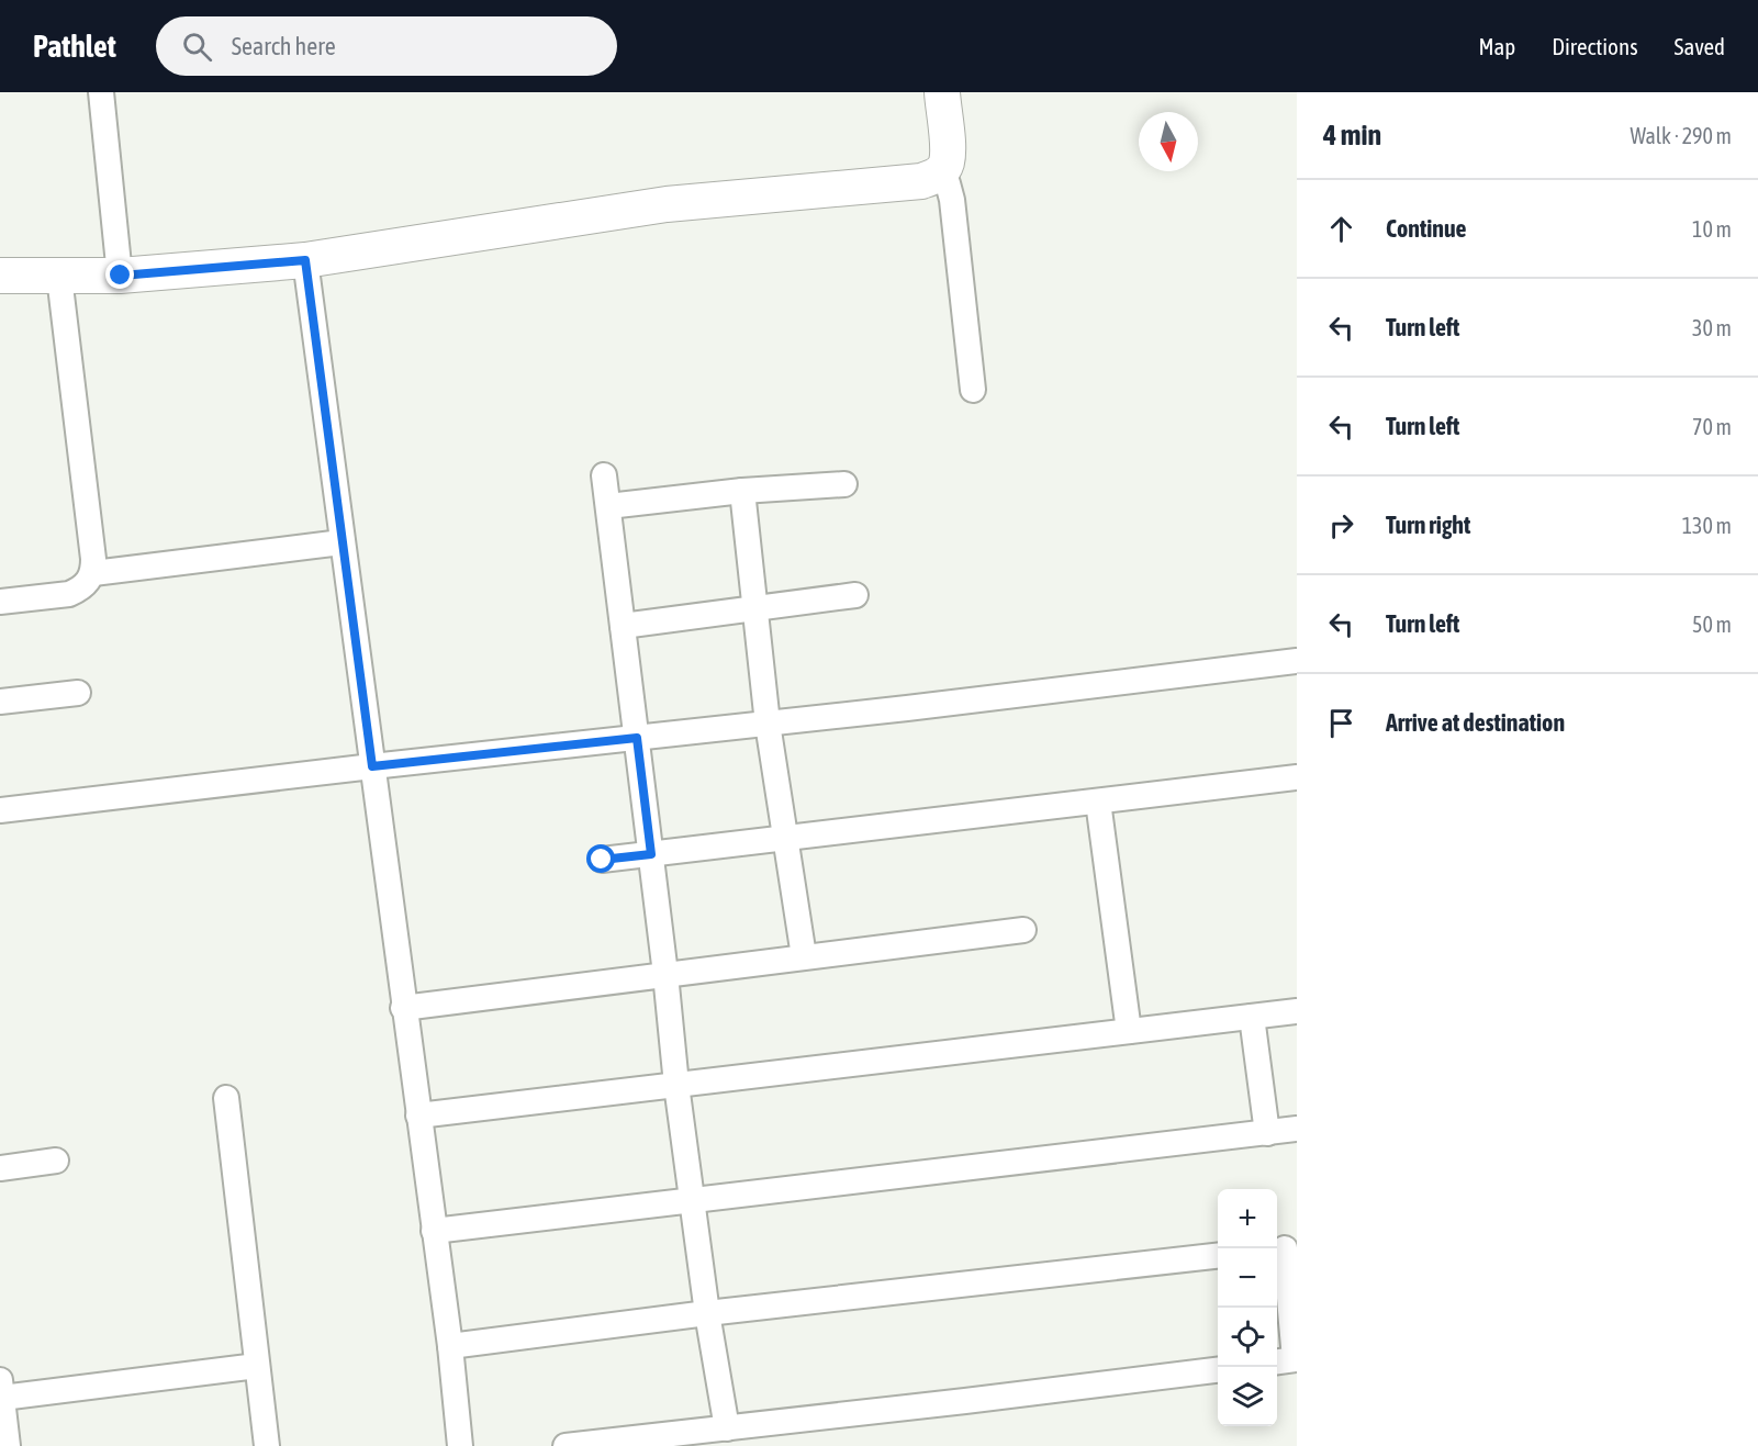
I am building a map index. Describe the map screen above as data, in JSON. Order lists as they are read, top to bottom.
{
  "north": "bottom",
  "page": {
    "header": "Pathlet",
    "search": "Search here",
    "nav": ["Map", "Directions", "Saved"],
    "heading": ["4 min", "Walk · 290 m"],
    "list": [
      ["Continue", "10 m"],
      ["Turn left", "30 m"],
      ["Turn left", "70 m"],
      ["Turn right", "130 m"],
      ["Turn left", "50 m"],
      "Arrive at destination"
    ],
    "map_buttons": ["+", "−"]
  }
}
